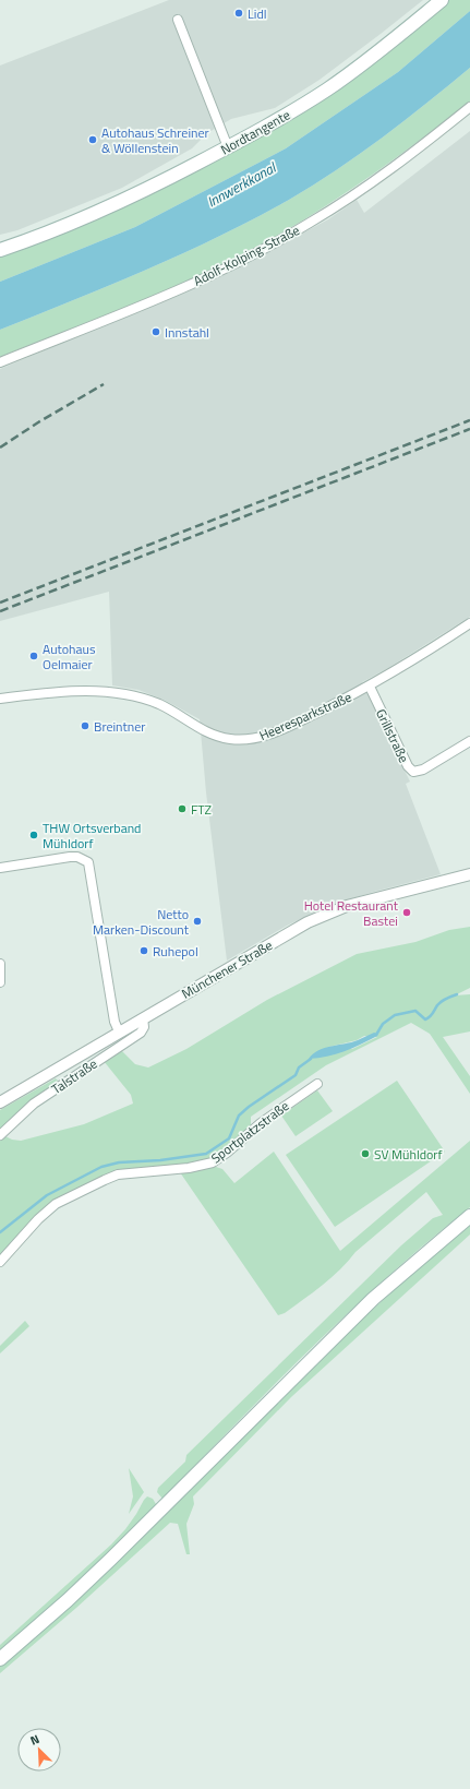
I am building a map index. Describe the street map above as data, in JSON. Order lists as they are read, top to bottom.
{
  "streets": {
    "main road": ["Nordtangente"],
    "street": [
      "Adolf-Kolping-Straße",
      "Heeresparkstraße",
      "Grillstraße",
      "Münchener Straße",
      "Talstraße",
      "Sportplatzstraße"
    ]
  },
  "crossings": [
    ["Heeresparkstraße", "Grillstraße"],
    ["Münchener Straße", "Talstraße"]
  ],
  "water": ["Innwerkkanal"],
  "places": [
    "Lidl",
    "Autohaus Schreiner & Wöllenstein",
    "Innstahl",
    "Autohaus Oelmaier",
    "Breintner",
    "FTZ",
    "THW Ortsverband Mühldorf",
    "Hotel Restaurant Bastei",
    "Netto Marken-Discount",
    "Ruhepol",
    "SV Mühldorf"
  ],
  "north": "top left"
}
